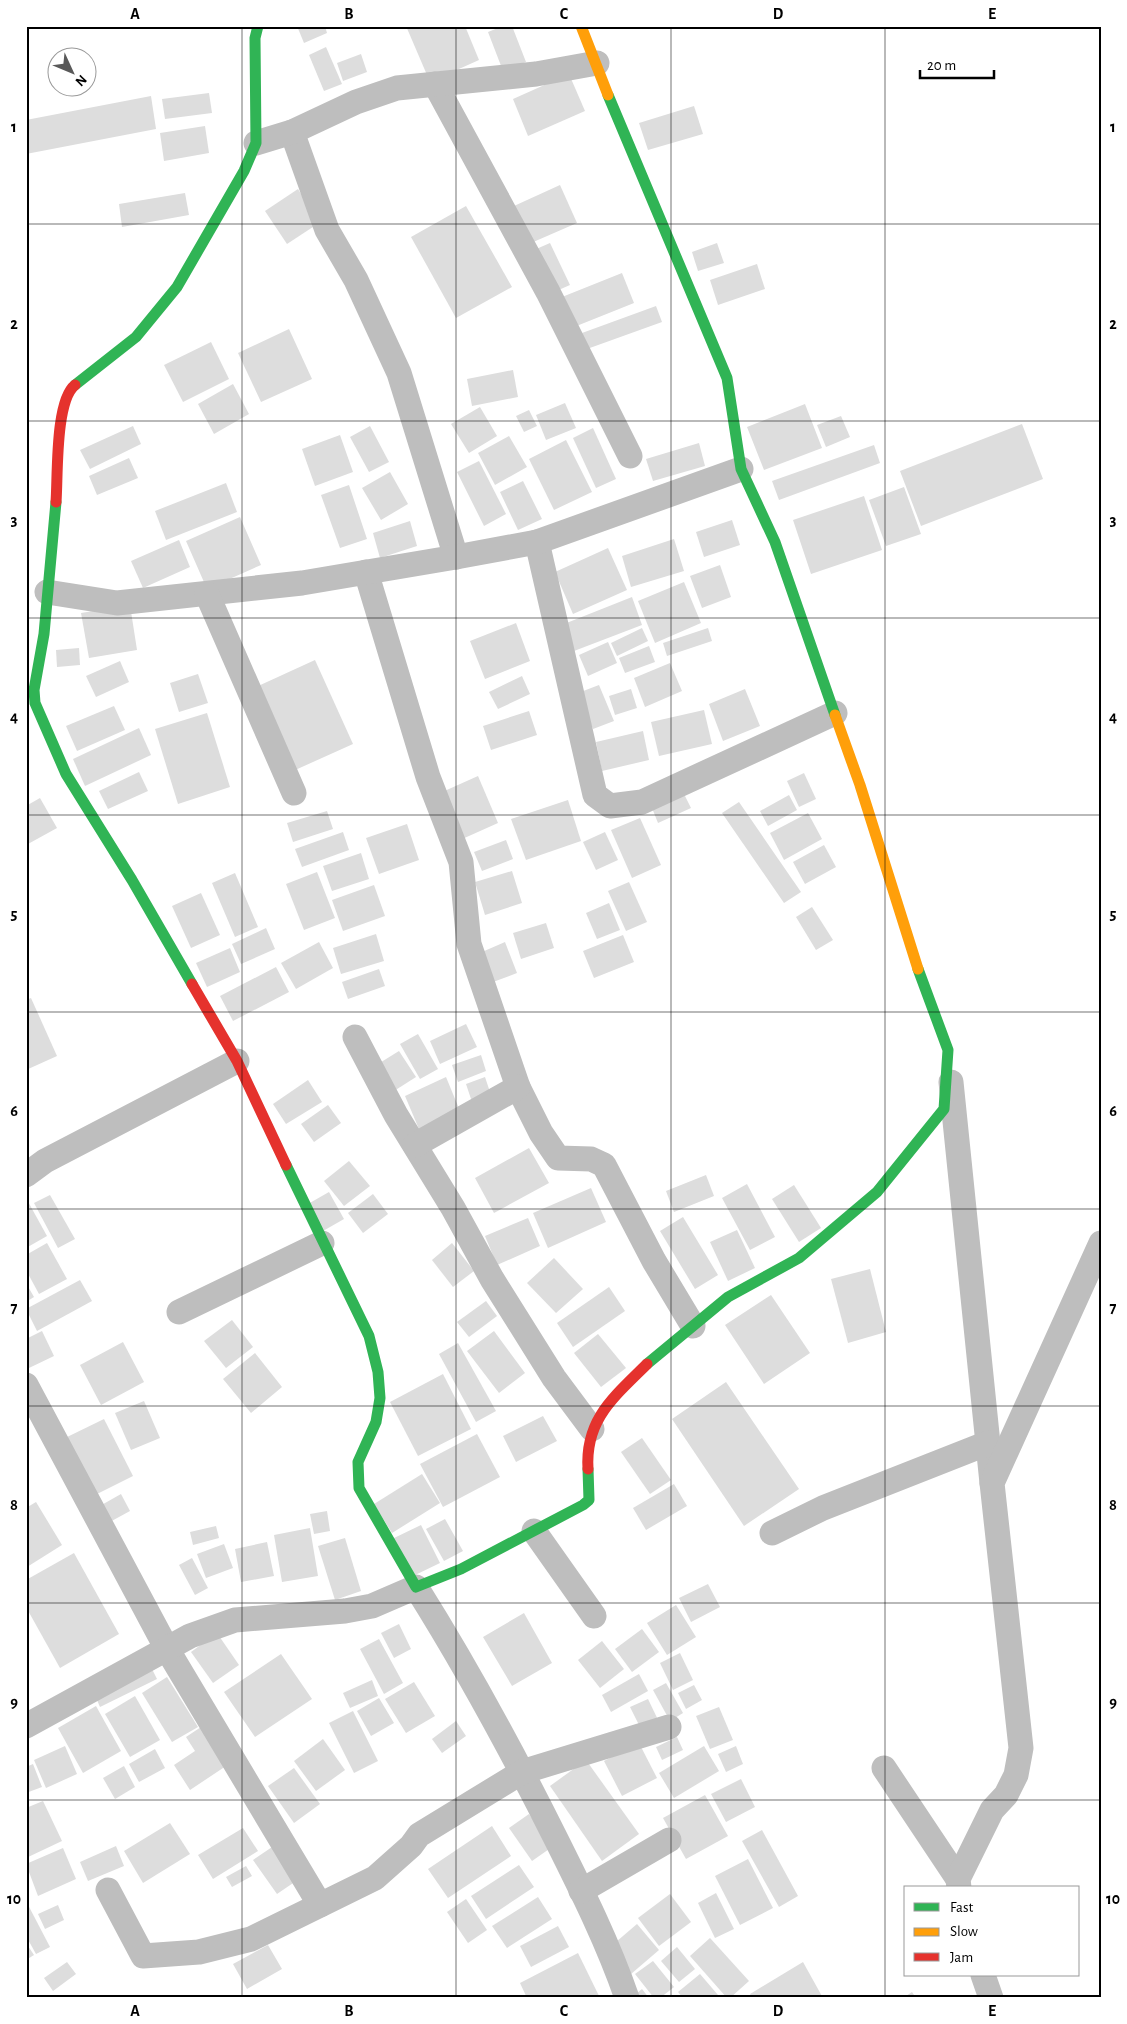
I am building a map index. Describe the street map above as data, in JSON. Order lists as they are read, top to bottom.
{
  "legend": ["Fast", "Slow", "Jam"],
  "scale_bar": "20 m",
  "north": "bottom right",
  "grid": {
    "columns": [
      "A",
      "B",
      "C",
      "D",
      "E"
    ],
    "rows": [
      "1",
      "2",
      "3",
      "4",
      "5",
      "6",
      "7",
      "8",
      "9",
      "10"
    ]
  }
}
